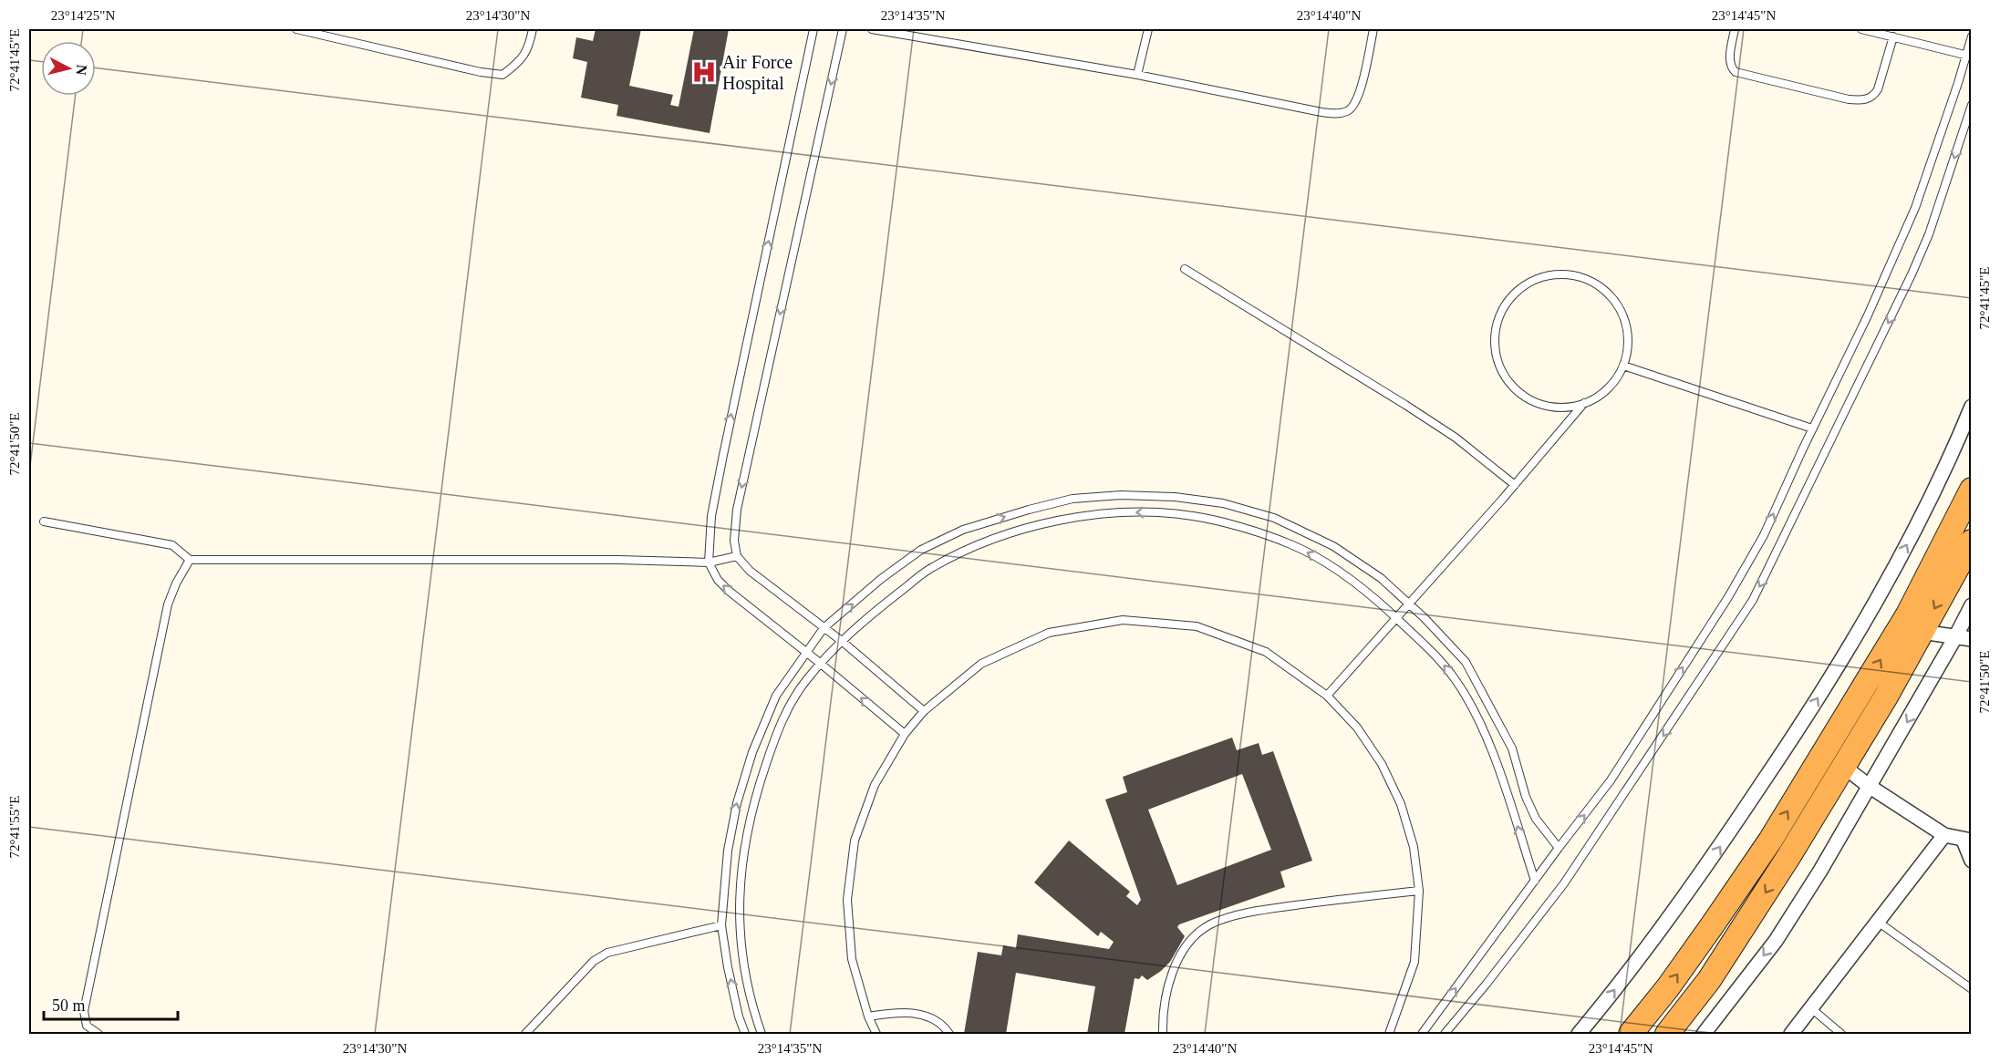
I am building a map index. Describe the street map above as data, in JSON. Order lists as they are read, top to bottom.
{
  "places": {
    "hospital": ["Air Force Hospital"]
  },
  "scale_bar": "50 m",
  "north": "right",
  "coordinates": [
    "23°14'25\"N",
    "23°14'30\"N",
    "23°14'35\"N",
    "23°14'40\"N",
    "23°14'45\"N",
    "72°41'45\"E",
    "72°41'50\"E",
    "72°41'55\"E"
  ]
}
